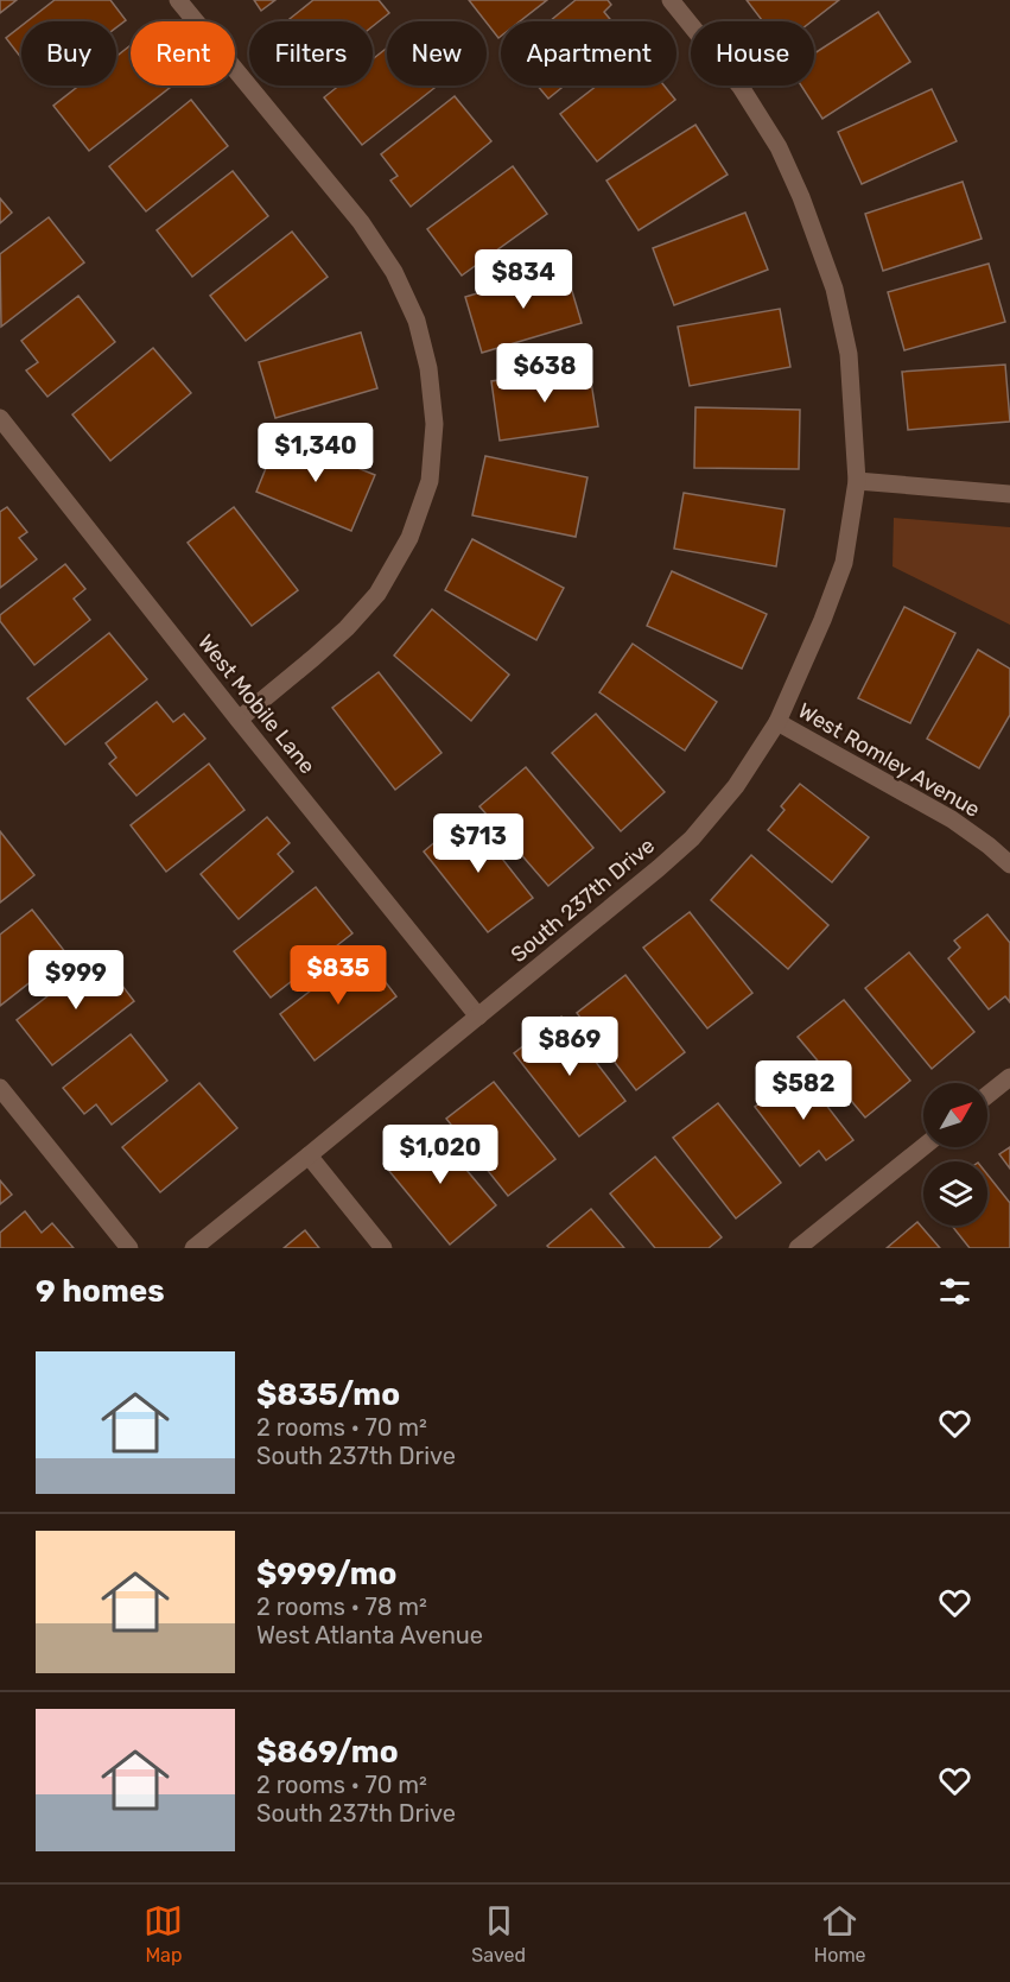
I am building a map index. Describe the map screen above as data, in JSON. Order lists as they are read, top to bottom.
{
  "streets": {
    "street": ["West Mobile Lane", "West Romley Avenue", "South 237th Drive"]
  },
  "crossings": [
    ["West Mobile Lane", "South 237th Drive"],
    ["West Romley Avenue", "South 237th Drive"]
  ],
  "north": "top right",
  "page": {
    "chip": [
      "Buy",
      "Rent",
      "Filters",
      "New",
      "Apartment",
      "House"
    ],
    "price": [
      "$834",
      "$638",
      "$1,340",
      "$713",
      "$835",
      "$999",
      "$869",
      "$582",
      "$1,020"
    ],
    "heading": "9 homes",
    "list": [
      {
        "name": "$835/mo",
        "note": "2 rooms · 70 m² · South 237th Drive"
      },
      {
        "name": "$999/mo",
        "note": "2 rooms · 78 m² · West Atlanta Avenue"
      },
      {
        "name": "$869/mo",
        "note": "2 rooms · 70 m² · South 237th Drive"
      }
    ],
    "tabs": ["Map", "Saved", "Home"]
  }
}
